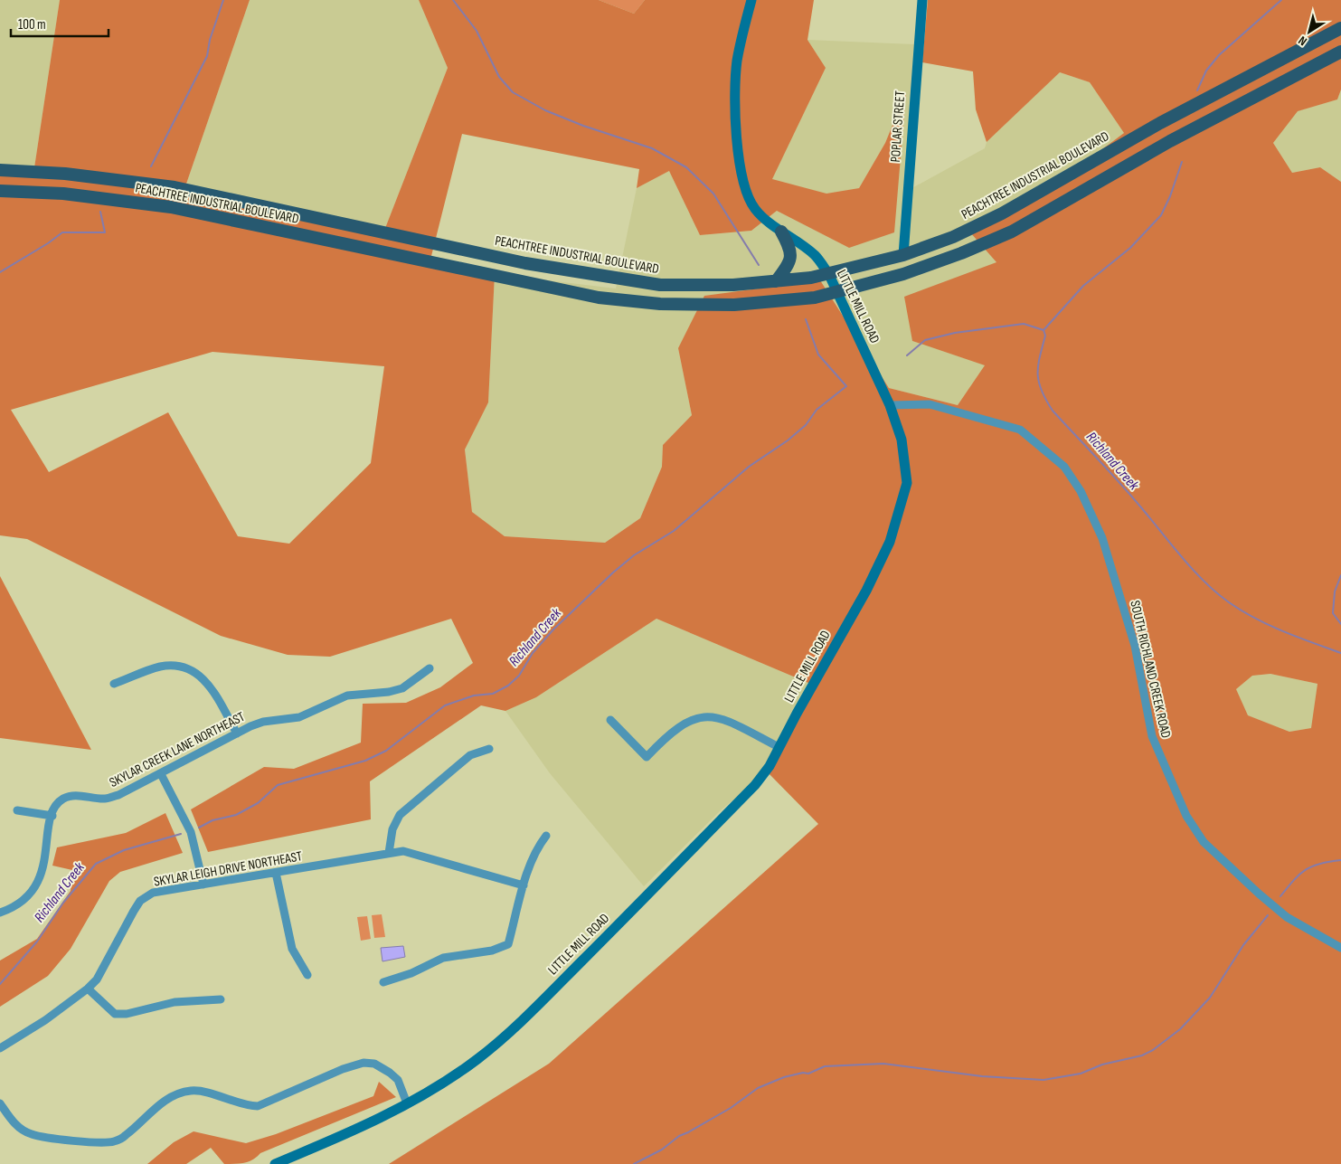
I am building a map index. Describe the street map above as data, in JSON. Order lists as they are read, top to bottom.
{
  "streets": {
    "main road": ["PEACHTREE INDUSTRIAL BOULEVARD"],
    "street": [
      "POPLAR STREET",
      "LITTLE MILL ROAD",
      "SOUTH RICHLAND CREEK ROAD",
      "SKYLAR CREEK LANE NORTHEAST",
      "SKYLAR LEIGH DRIVE NORTHEAST"
    ]
  },
  "crossings": [
    ["POPLAR STREET", "PEACHTREE INDUSTRIAL BOULEVARD"],
    ["PEACHTREE INDUSTRIAL BOULEVARD", "LITTLE MILL ROAD"],
    ["LITTLE MILL ROAD", "SOUTH RICHLAND CREEK ROAD"]
  ],
  "water": ["Richland Creek"],
  "scale_bar": "100 m",
  "north": "bottom left"
}
